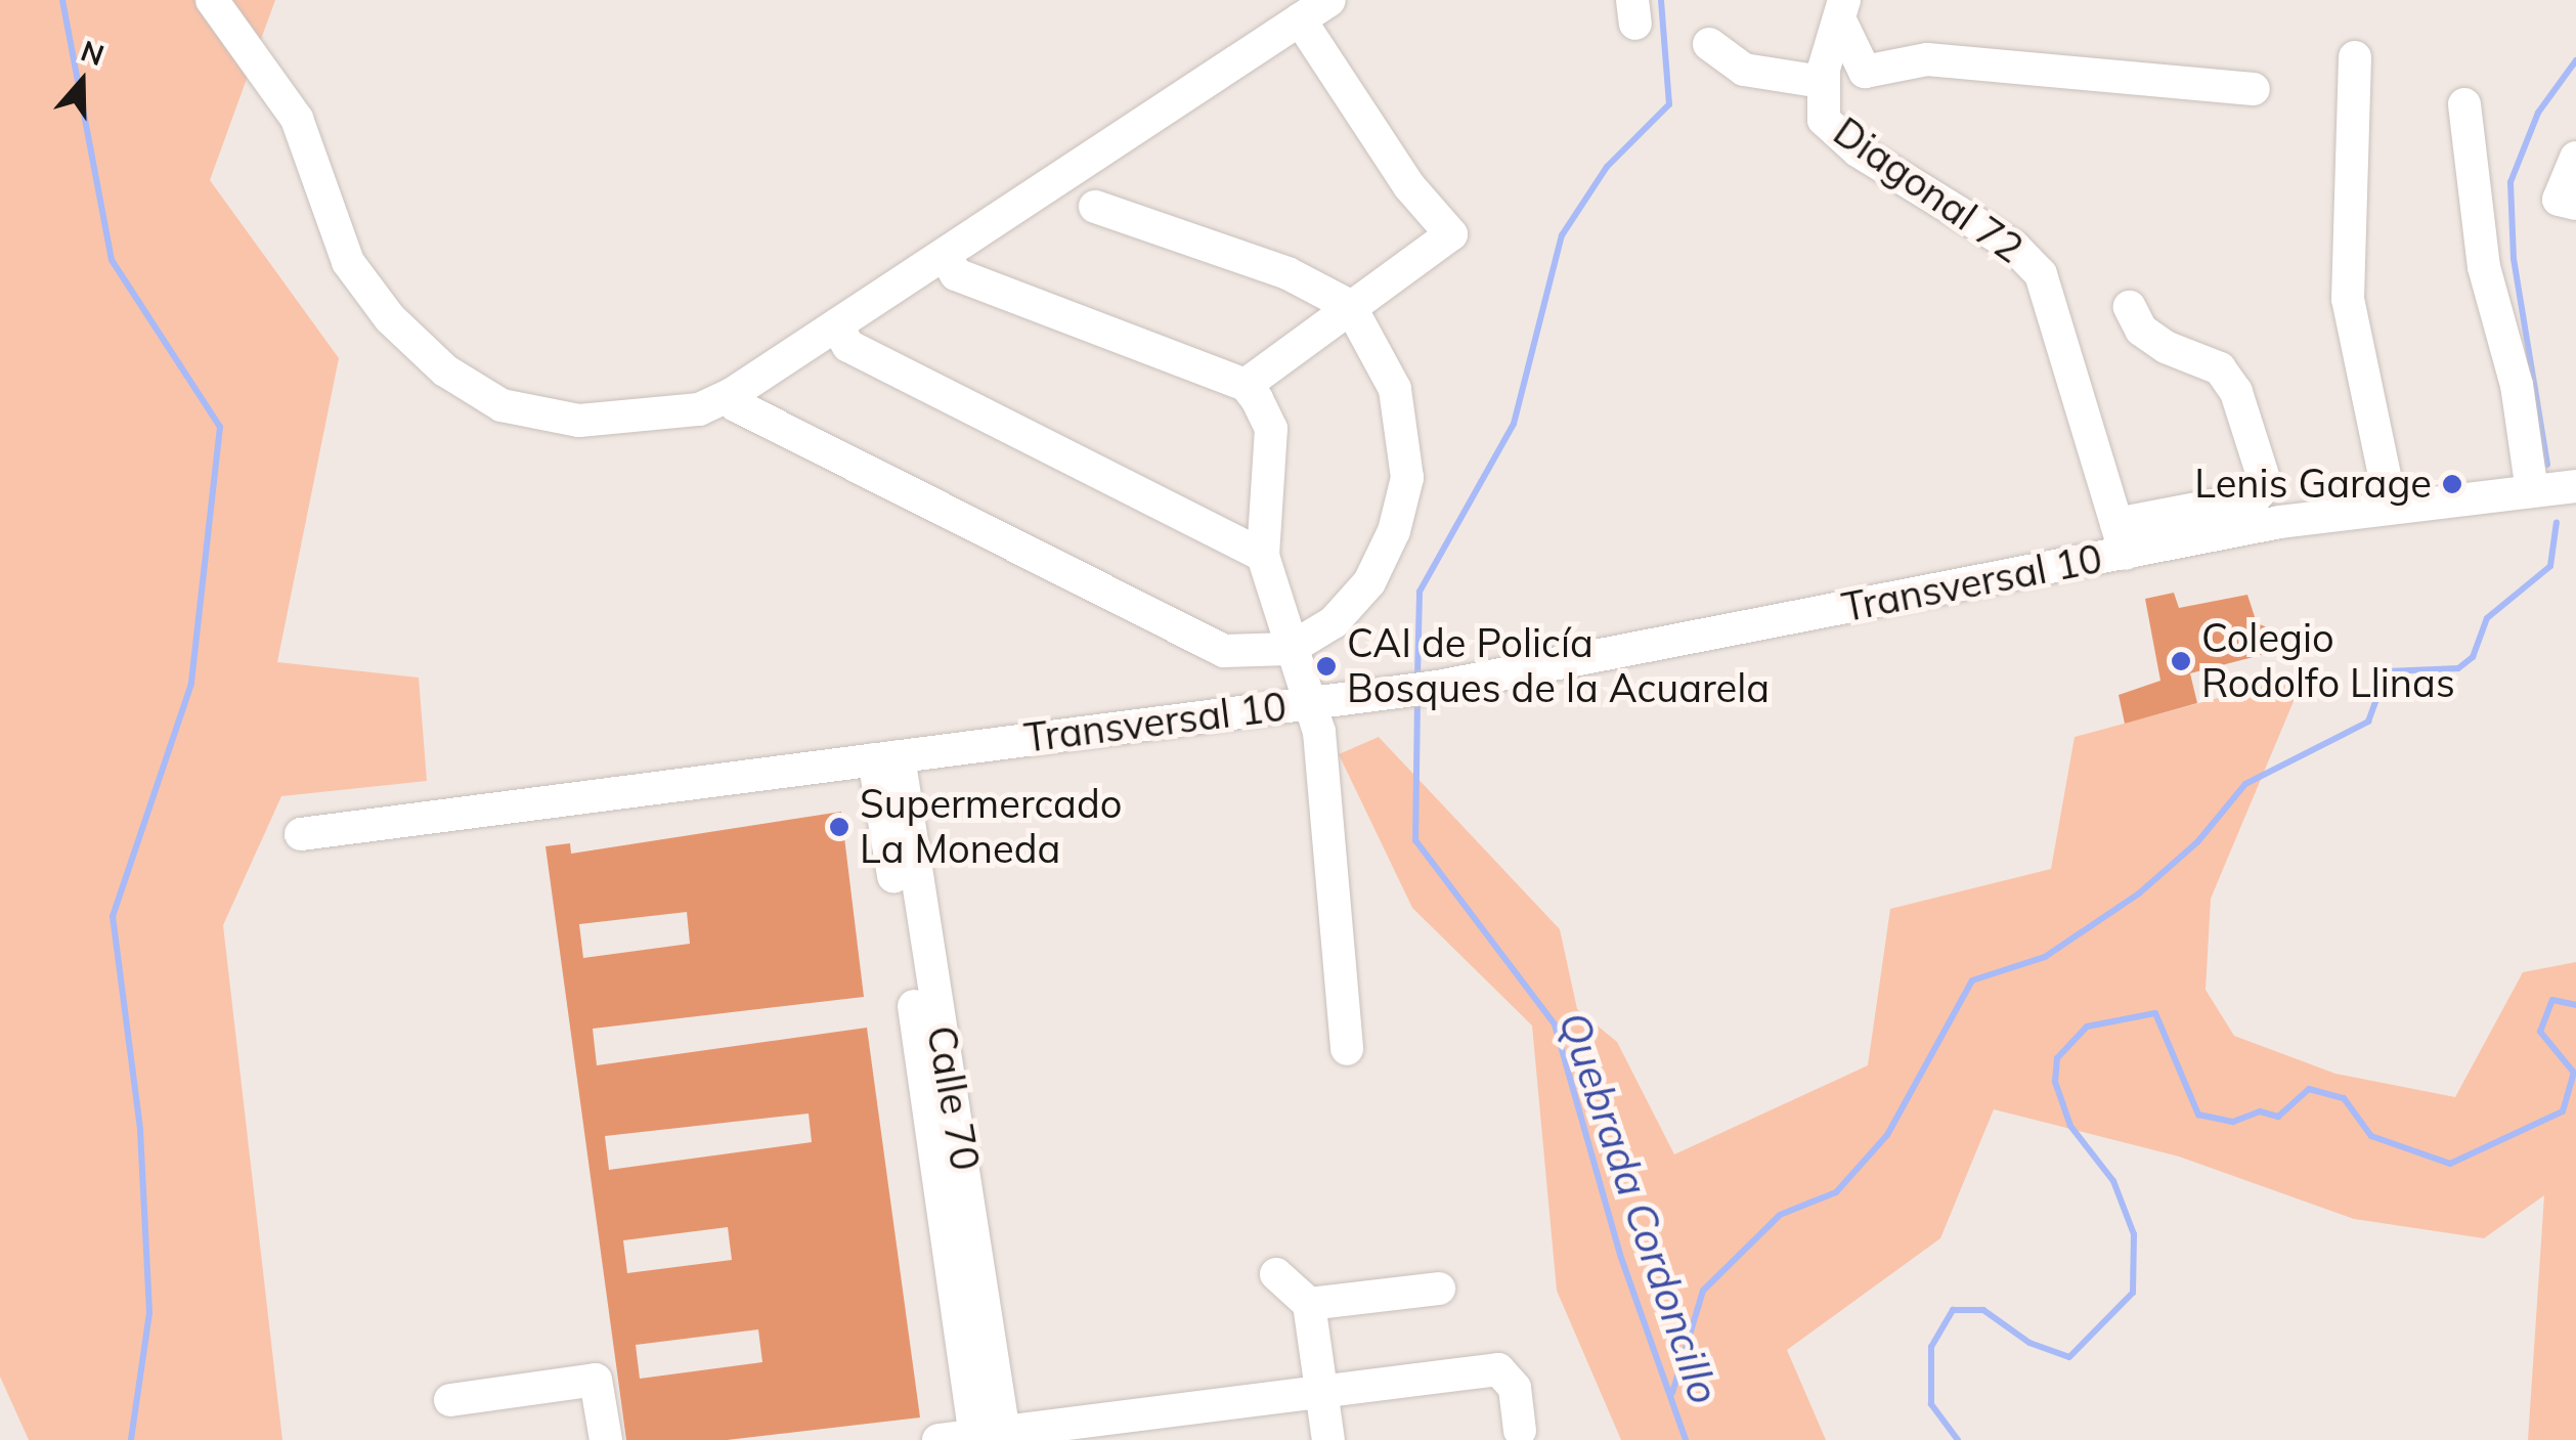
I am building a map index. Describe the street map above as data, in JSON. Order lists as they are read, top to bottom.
{
  "streets": {
    "street": ["Diagonal 72", "Transversal 10", "Calle 70"]
  },
  "crossings": [
    ["Diagonal 72", "Transversal 10"],
    ["Transversal 10", "Calle 70"]
  ],
  "water": ["Quebrada Cordoncillo"],
  "places": [
    "Lenis Garage",
    "Colegio Rodolfo Llinas",
    "CAI de Policía Bosques de la Acuarela",
    "Supermercado La Moneda"
  ],
  "north": "top"
}
